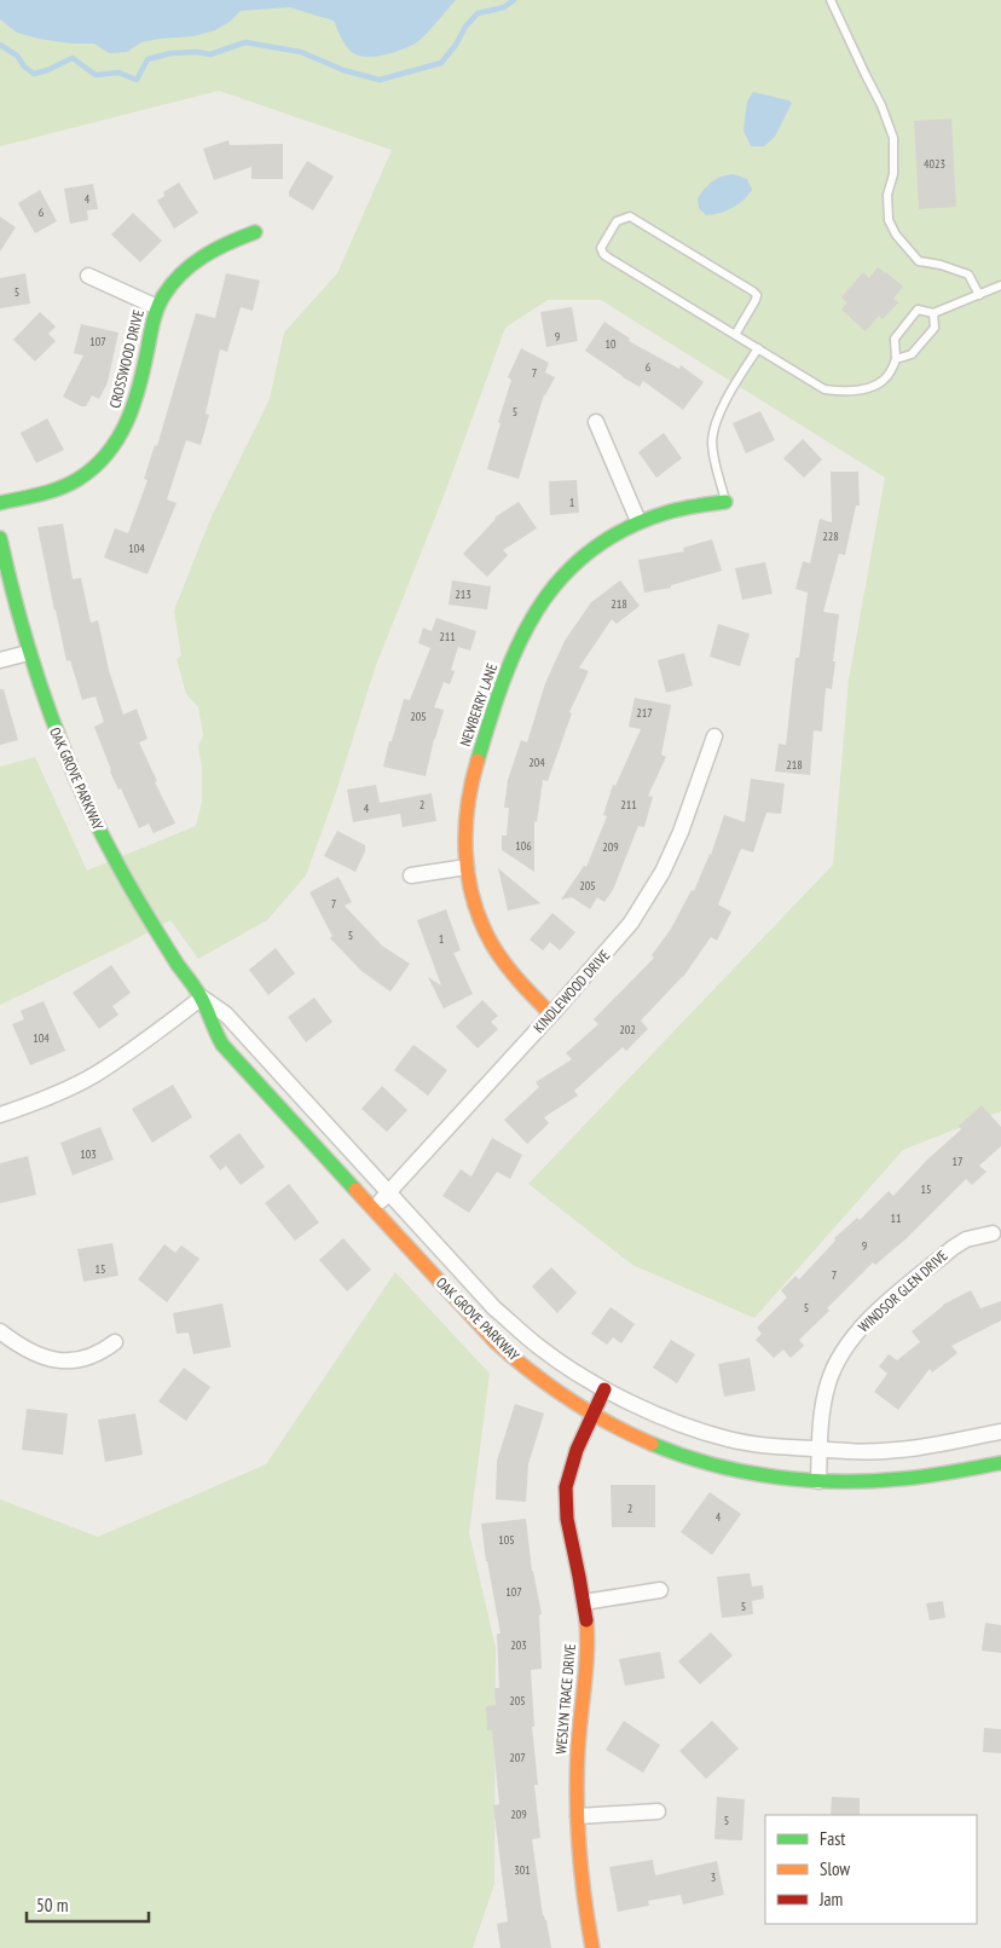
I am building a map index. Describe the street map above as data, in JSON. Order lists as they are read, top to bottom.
{
  "streets": {
    "street": [
      "CROSSWOOD DRIVE",
      "NEWBERRY LANE",
      "OAK GROVE PARKWAY",
      "KINDLEWOOD DRIVE",
      "WINDSOR GLEN DRIVE",
      "WESLYN TRACE DRIVE"
    ]
  },
  "crossings": [
    ["NEWBERRY LANE", "KINDLEWOOD DRIVE"],
    ["OAK GROVE PARKWAY", "KINDLEWOOD DRIVE"],
    ["OAK GROVE PARKWAY", "WINDSOR GLEN DRIVE"],
    ["OAK GROVE PARKWAY", "WESLYN TRACE DRIVE"]
  ],
  "house_numbers": [
    "4023",
    "4",
    "6",
    "5",
    "9",
    "107",
    "10",
    "6",
    "7",
    "5",
    "1",
    "228",
    "104",
    "213",
    "218",
    "211",
    "217",
    "205",
    "204",
    "218",
    "2",
    "211",
    "4",
    "106",
    "209",
    "205",
    "7",
    "5",
    "1",
    "202",
    "104",
    "103",
    "17",
    "15",
    "11",
    "9",
    "15",
    "7",
    "5",
    "2",
    "4",
    "105",
    "107",
    "5",
    "203",
    "205",
    "207",
    "209",
    "5",
    "301",
    "3"
  ],
  "legend": ["Fast", "Slow", "Jam"],
  "scale_bar": "50 m"
}
